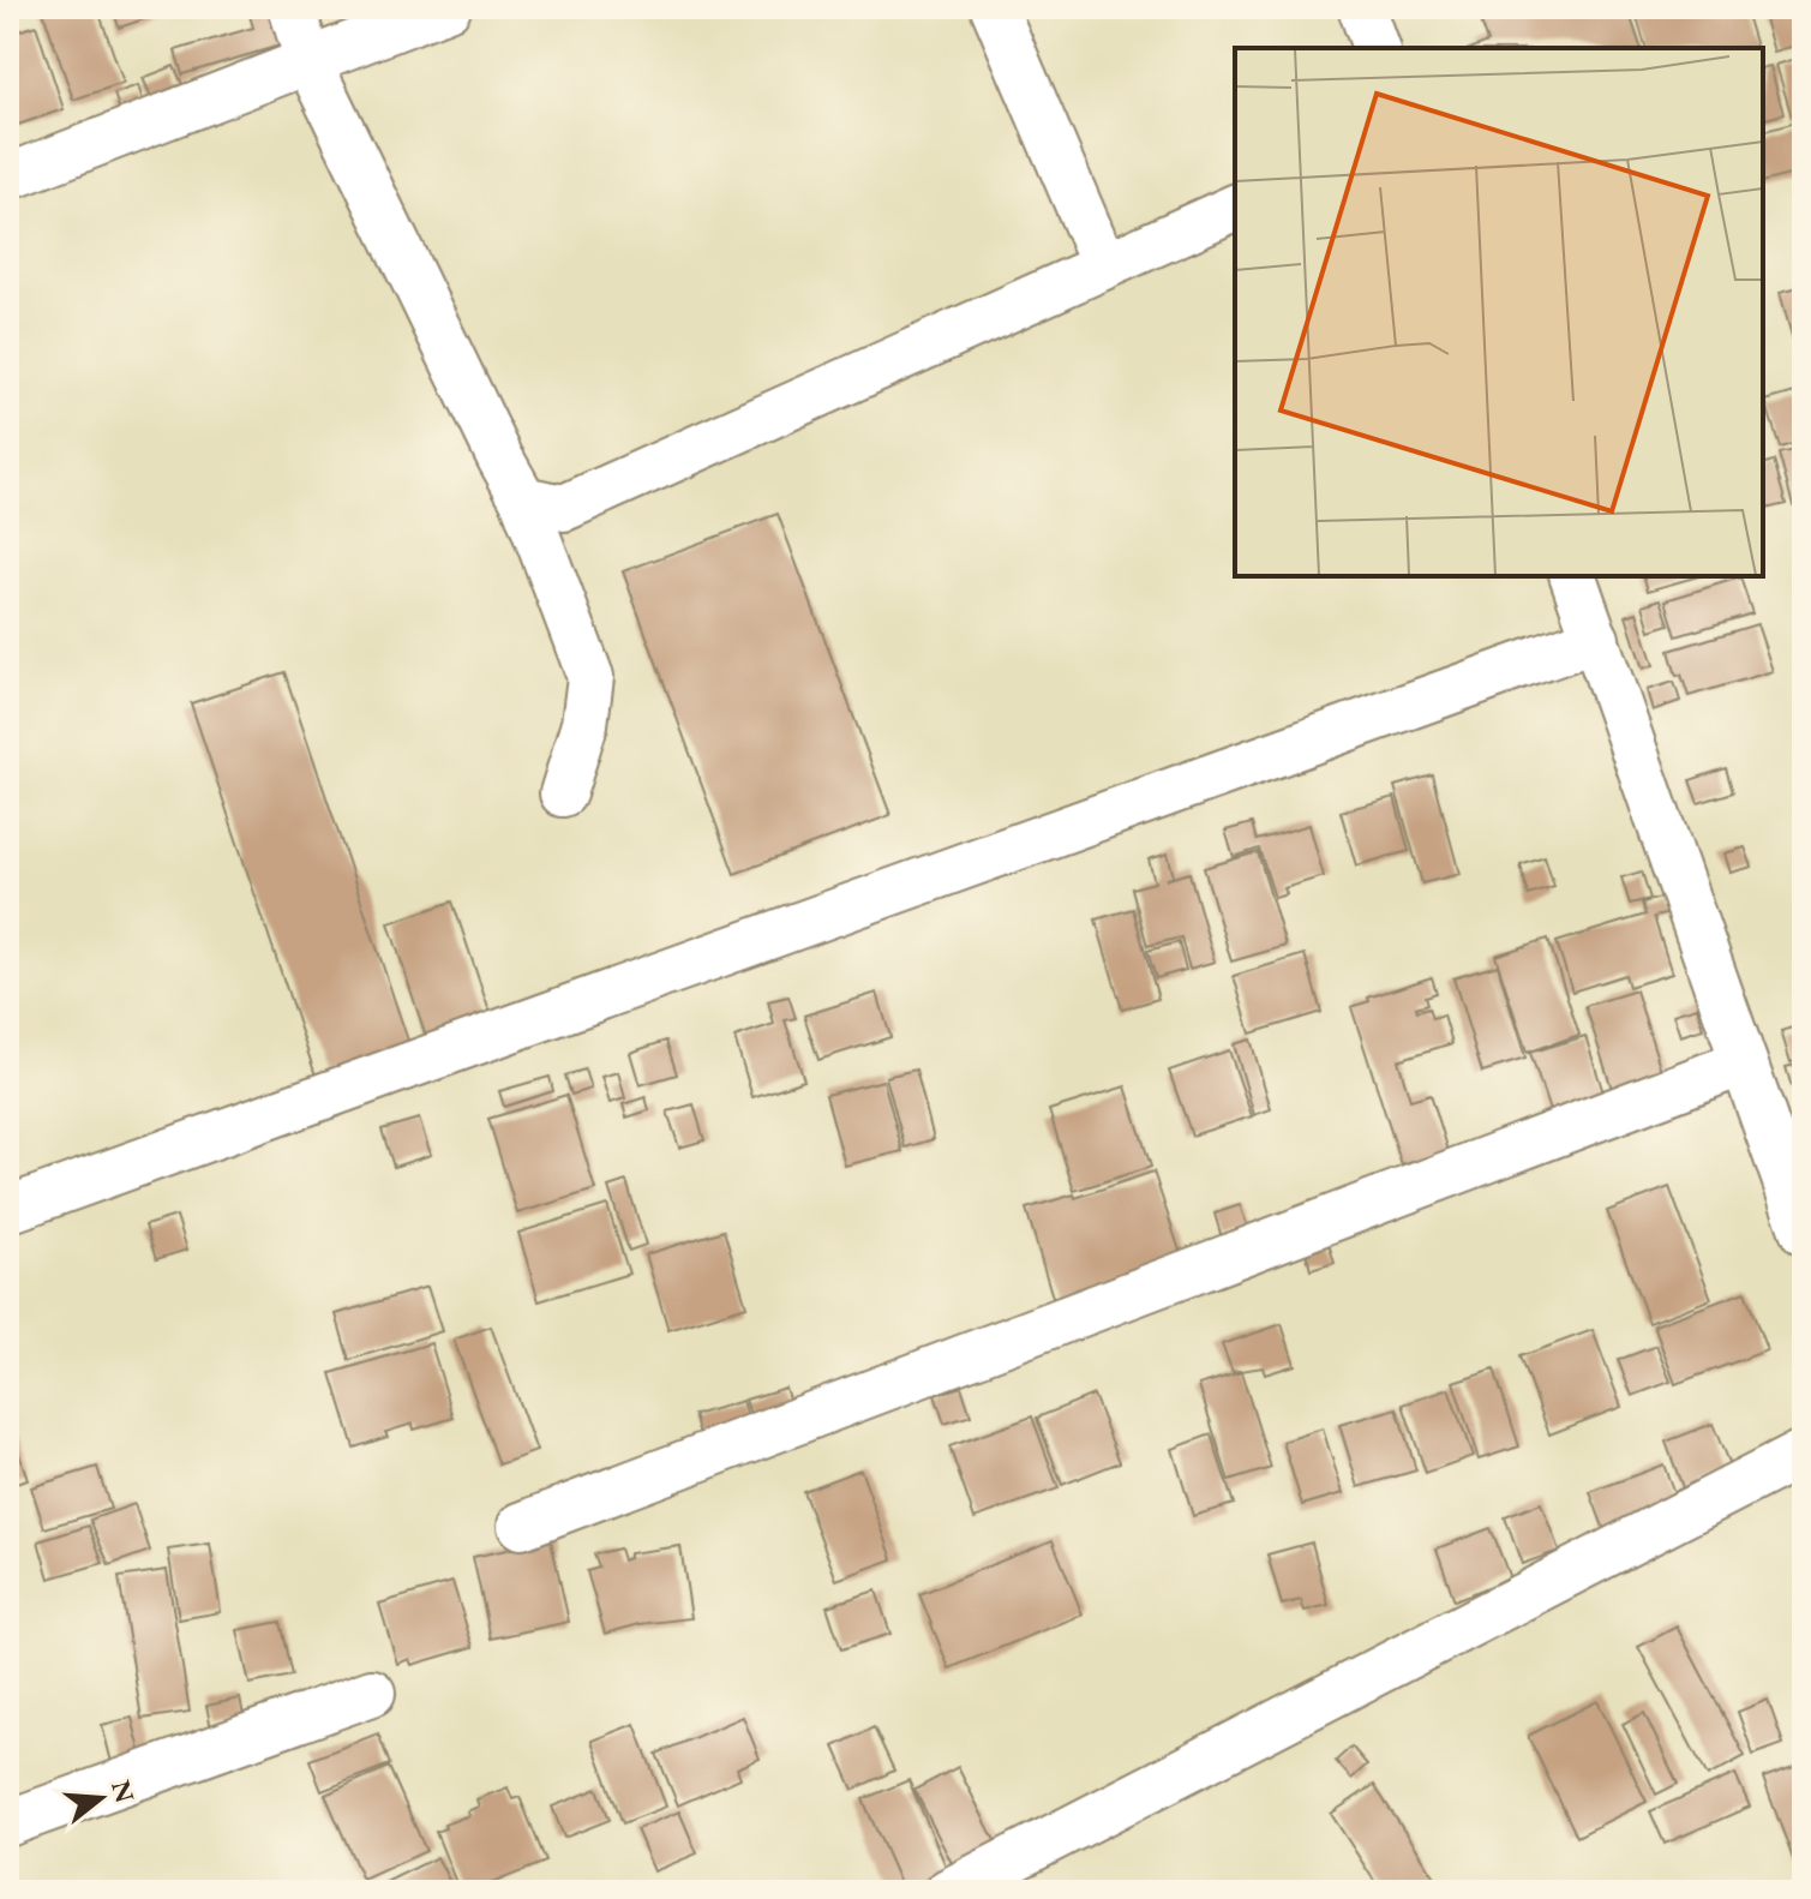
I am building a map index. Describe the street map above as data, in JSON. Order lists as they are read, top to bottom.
{
  "north": "right"
}
